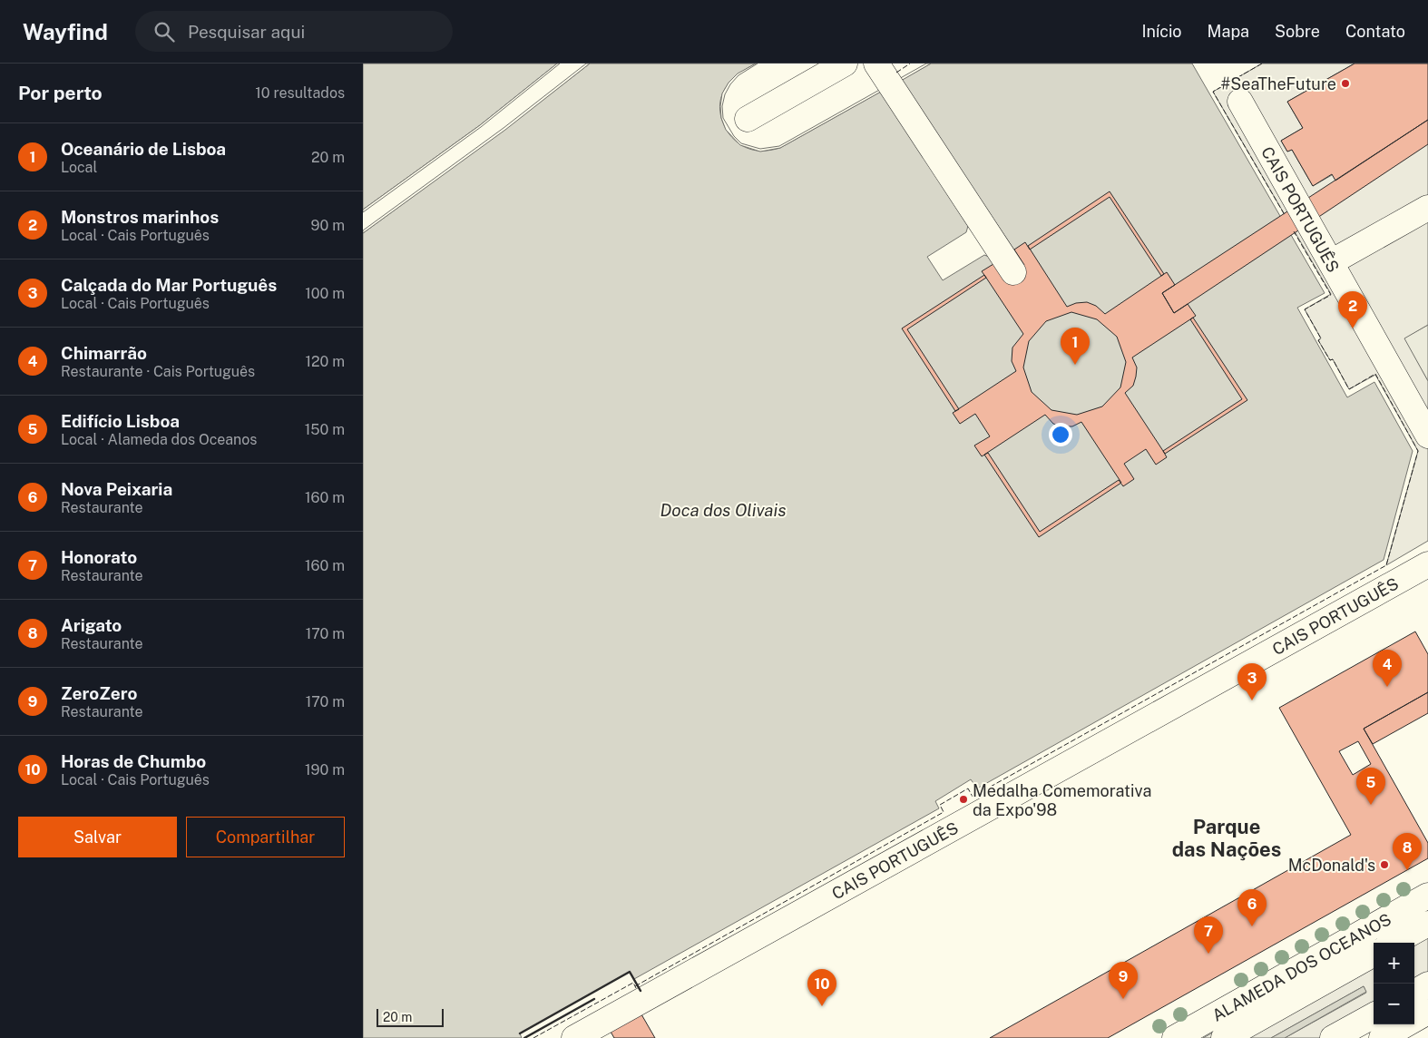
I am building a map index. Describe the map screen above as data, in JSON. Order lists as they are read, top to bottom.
{
  "streets": {
    "street": ["CAIS PORTUGUÊS", "ALAMEDA DOS OCEANOS"]
  },
  "districts": ["Parque das Nações"],
  "water": ["Doca dos Olivais"],
  "places": ["#SeaTheFuture", "Medalha Comemorativa da Expo'98", "McDonald's"],
  "scale_bar": "20 m",
  "page": {
    "header": "Wayfind",
    "search": "Pesquisar aqui",
    "nav": [
      "Início",
      "Mapa",
      "Sobre",
      "Contato"
    ],
    "heading": ["Por perto", "10 resultados"],
    "list": [
      {
        "mark": "1",
        "name": "Oceanário de Lisboa",
        "note": "Local",
        "value": "20 m"
      },
      {
        "mark": "2",
        "name": "Monstros marinhos",
        "note": "Local · Cais Português",
        "value": "90 m"
      },
      {
        "mark": "3",
        "name": "Calçada do Mar Português",
        "note": "Local · Cais Português",
        "value": "100 m"
      },
      {
        "mark": "4",
        "name": "Chimarrão",
        "note": "Restaurante · Cais Português",
        "value": "120 m"
      },
      {
        "mark": "5",
        "name": "Edifício Lisboa",
        "note": "Local · Alameda dos Oceanos",
        "value": "150 m"
      },
      {
        "mark": "6",
        "name": "Nova Peixaria",
        "note": "Restaurante",
        "value": "160 m"
      },
      {
        "mark": "7",
        "name": "Honorato",
        "note": "Restaurante",
        "value": "160 m"
      },
      {
        "mark": "8",
        "name": "Arigato",
        "note": "Restaurante",
        "value": "170 m"
      },
      {
        "mark": "9",
        "name": "ZeroZero",
        "note": "Restaurante",
        "value": "170 m"
      },
      {
        "mark": "10",
        "name": "Horas de Chumbo",
        "note": "Local · Cais Português",
        "value": "190 m"
      }
    ],
    "pins": [
      "2",
      "1",
      "4",
      "3",
      "5",
      "8",
      "6",
      "7",
      "9",
      "10"
    ],
    "buttons": ["Salvar", "Compartilhar"],
    "map_buttons": ["+", "−"],
    "scale": "20 m"
  }
}
